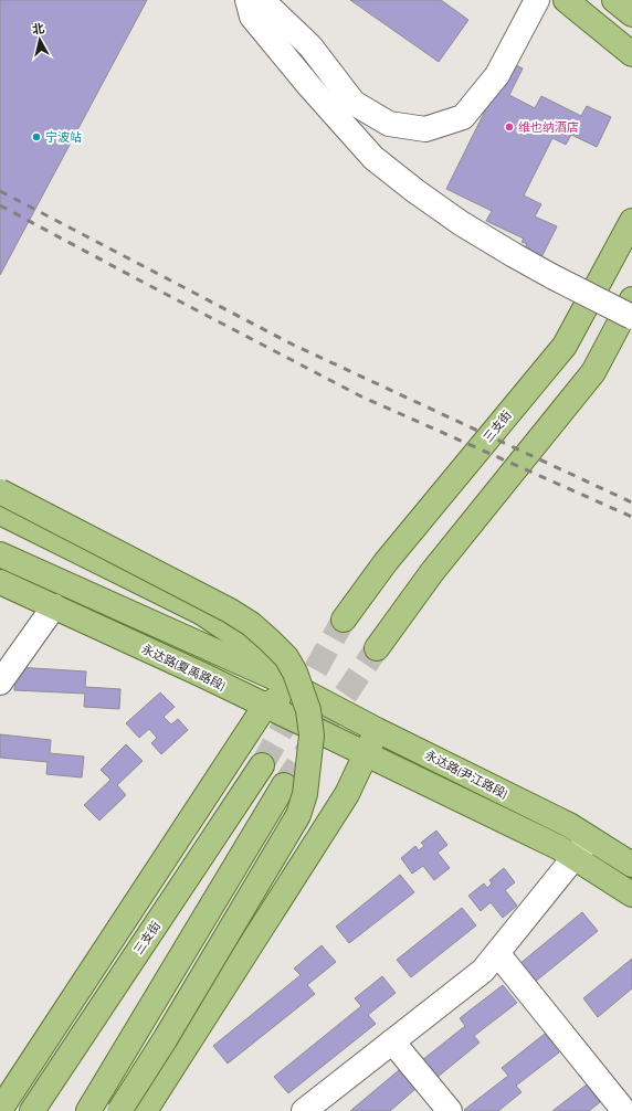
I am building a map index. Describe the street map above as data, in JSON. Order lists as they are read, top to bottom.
{
  "streets": {
    "main road": ["三支街", "永达路(夏禹路段)", "永达路(尹江路段)"]
  },
  "crossings": [
    ["永达路(夏禹路段)", "永达路(尹江路段)"]
  ],
  "places": ["维也纳酒店", "宁波站"],
  "north": "top"
}
